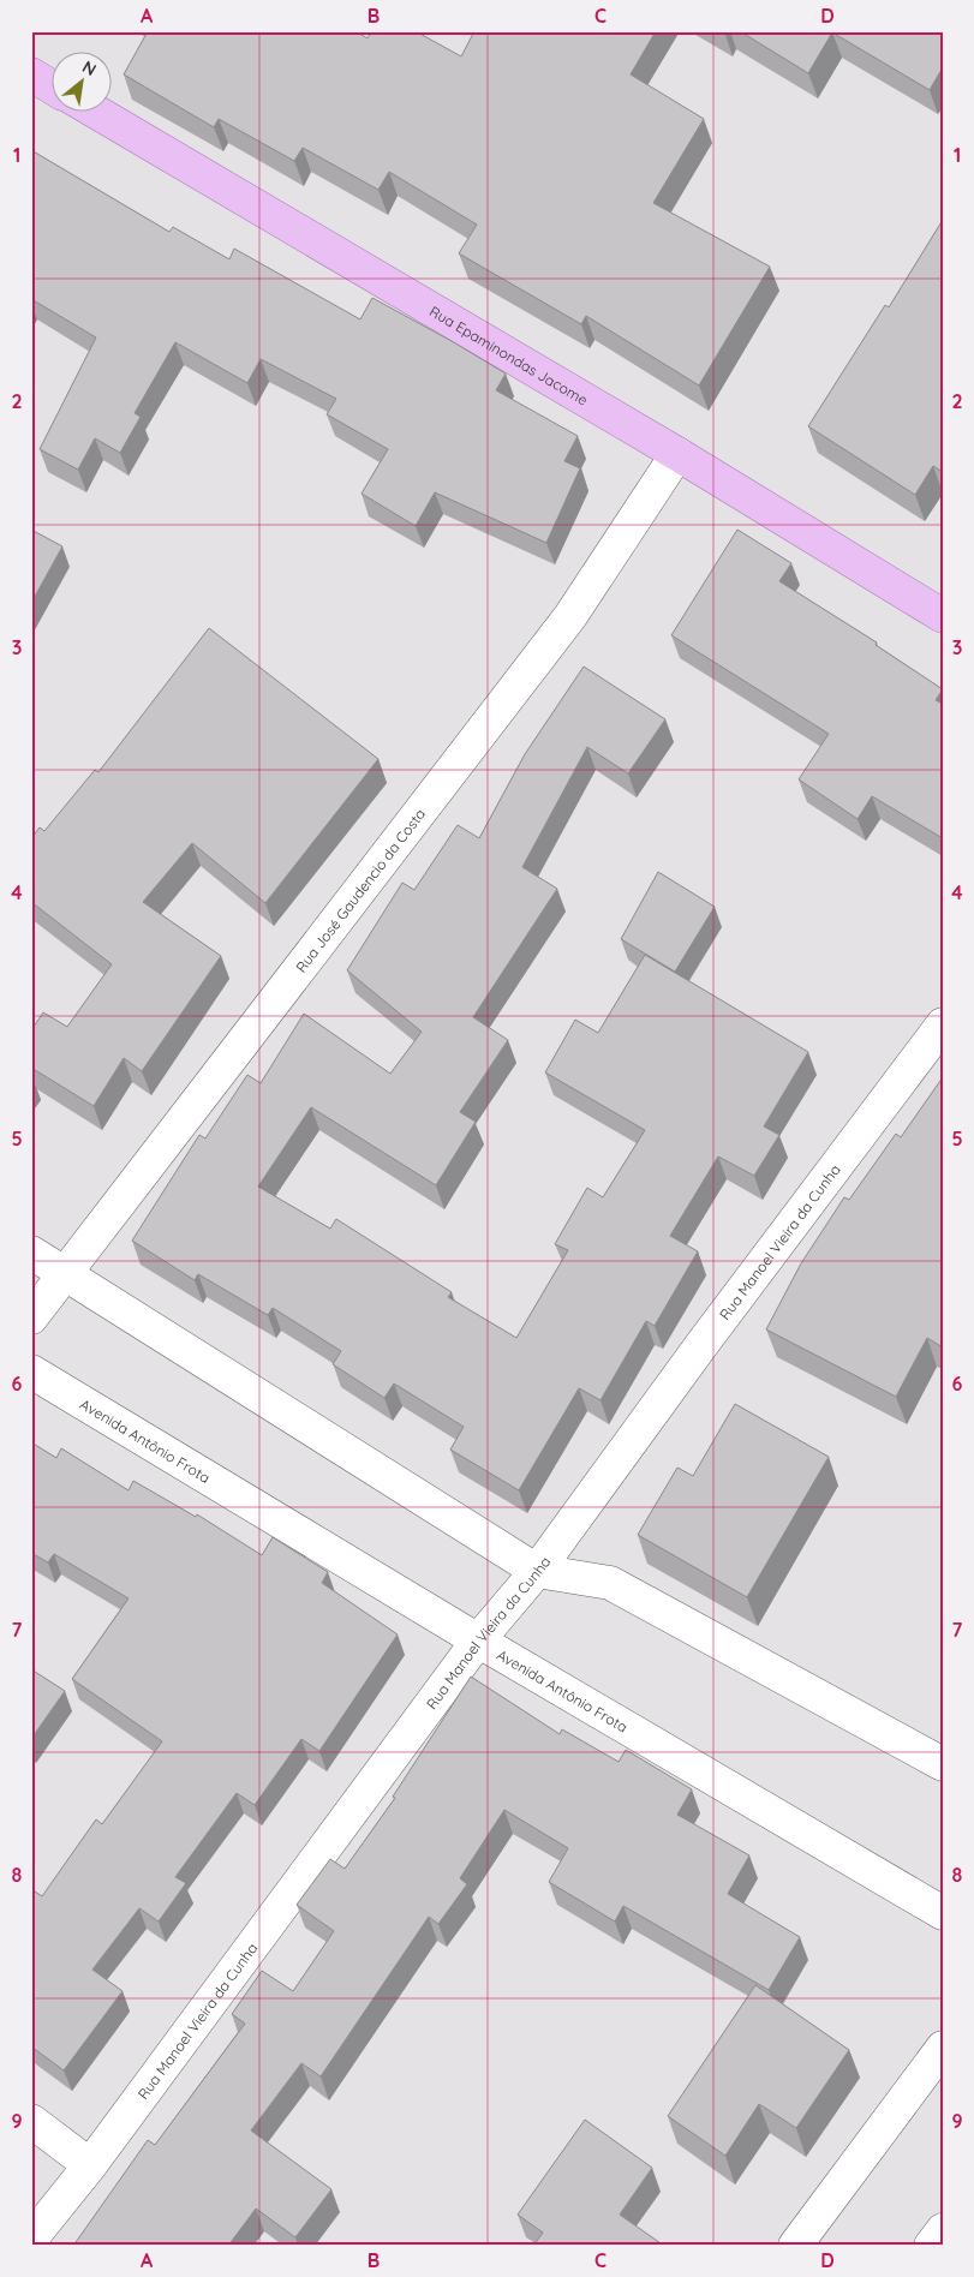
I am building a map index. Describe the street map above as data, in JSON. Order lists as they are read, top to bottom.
{
  "streets": {
    "main road": ["Rua Epaminondas Jacome"],
    "street": ["Rua José Gaudencio da Costa", "Rua Manoel Vieira da Cunha", "Avenida Antônio Frota"]
  },
  "crossings": [
    ["Rua Epaminondas Jacome", "Rua José Gaudencio da Costa"],
    ["Rua Manoel Vieira da Cunha", "Avenida Antônio Frota"]
  ],
  "north": "top right",
  "grid": {
    "columns": [
      "A",
      "B",
      "C",
      "D"
    ],
    "rows": [
      "1",
      "2",
      "3",
      "4",
      "5",
      "6",
      "7",
      "8",
      "9"
    ]
  }
}
